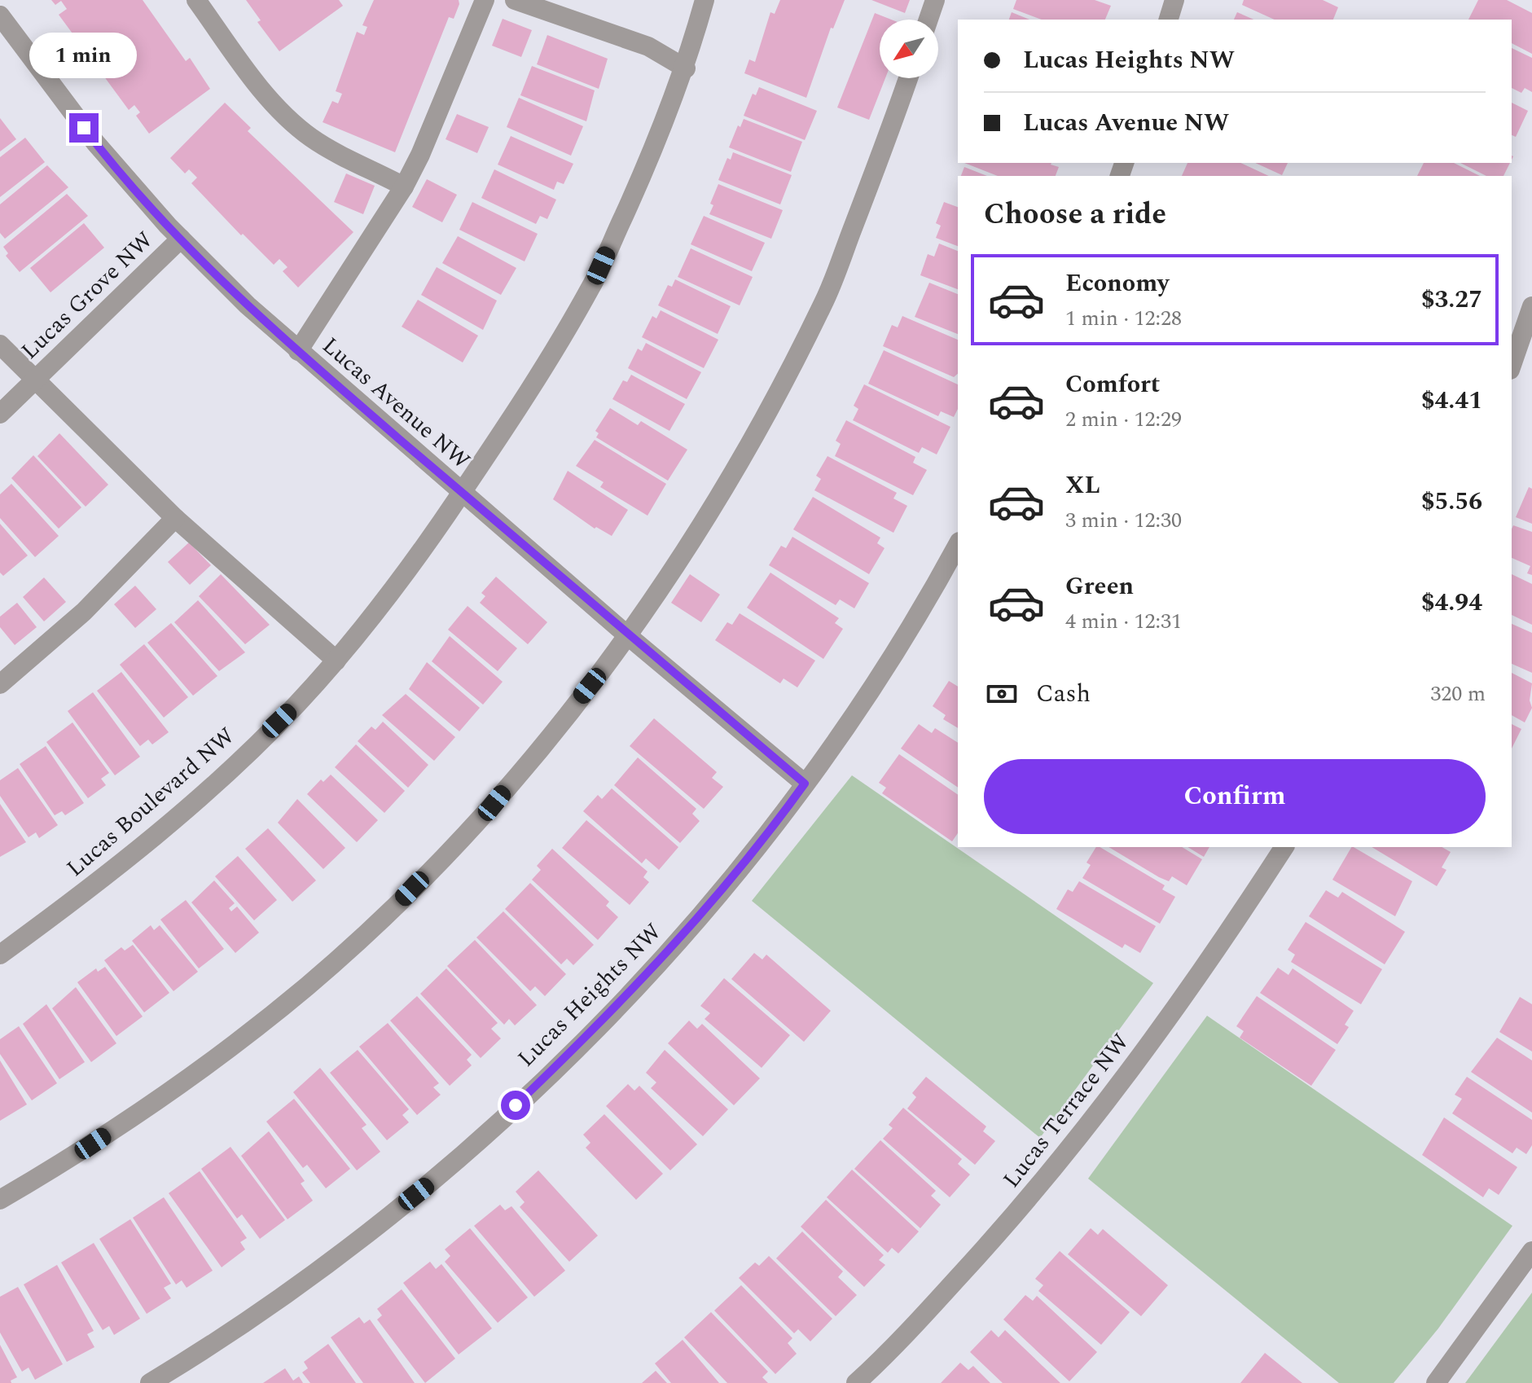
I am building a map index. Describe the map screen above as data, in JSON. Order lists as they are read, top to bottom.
{
  "streets": {
    "street": [
      "Lucas Grove NW",
      "Lucas Avenue NW",
      "Lucas Boulevard NW",
      "Lucas Heights NW",
      "Lucas Terrace NW"
    ]
  },
  "crossings": [
    ["Lucas Grove NW", "Lucas Avenue NW"],
    ["Lucas Avenue NW", "Lucas Boulevard NW"],
    ["Lucas Avenue NW", "Lucas Heights NW"]
  ],
  "north": "bottom left",
  "page": {
    "banner": ["Lucas Heights NW", "Lucas Avenue NW"],
    "bubble": "1 min",
    "heading": "Choose a ride",
    "list": [
      {
        "name": "Economy",
        "note": "1 min · 12:28",
        "value": "$3.27"
      },
      {
        "name": "Comfort",
        "note": "2 min · 12:29",
        "value": "$4.41"
      },
      {
        "name": "XL",
        "note": "3 min · 12:30",
        "value": "$5.56"
      },
      {
        "name": "Green",
        "note": "4 min · 12:31",
        "value": "$4.94"
      }
    ],
    "pay": ["Cash", "320 m"],
    "buttons": "Confirm"
  }
}
